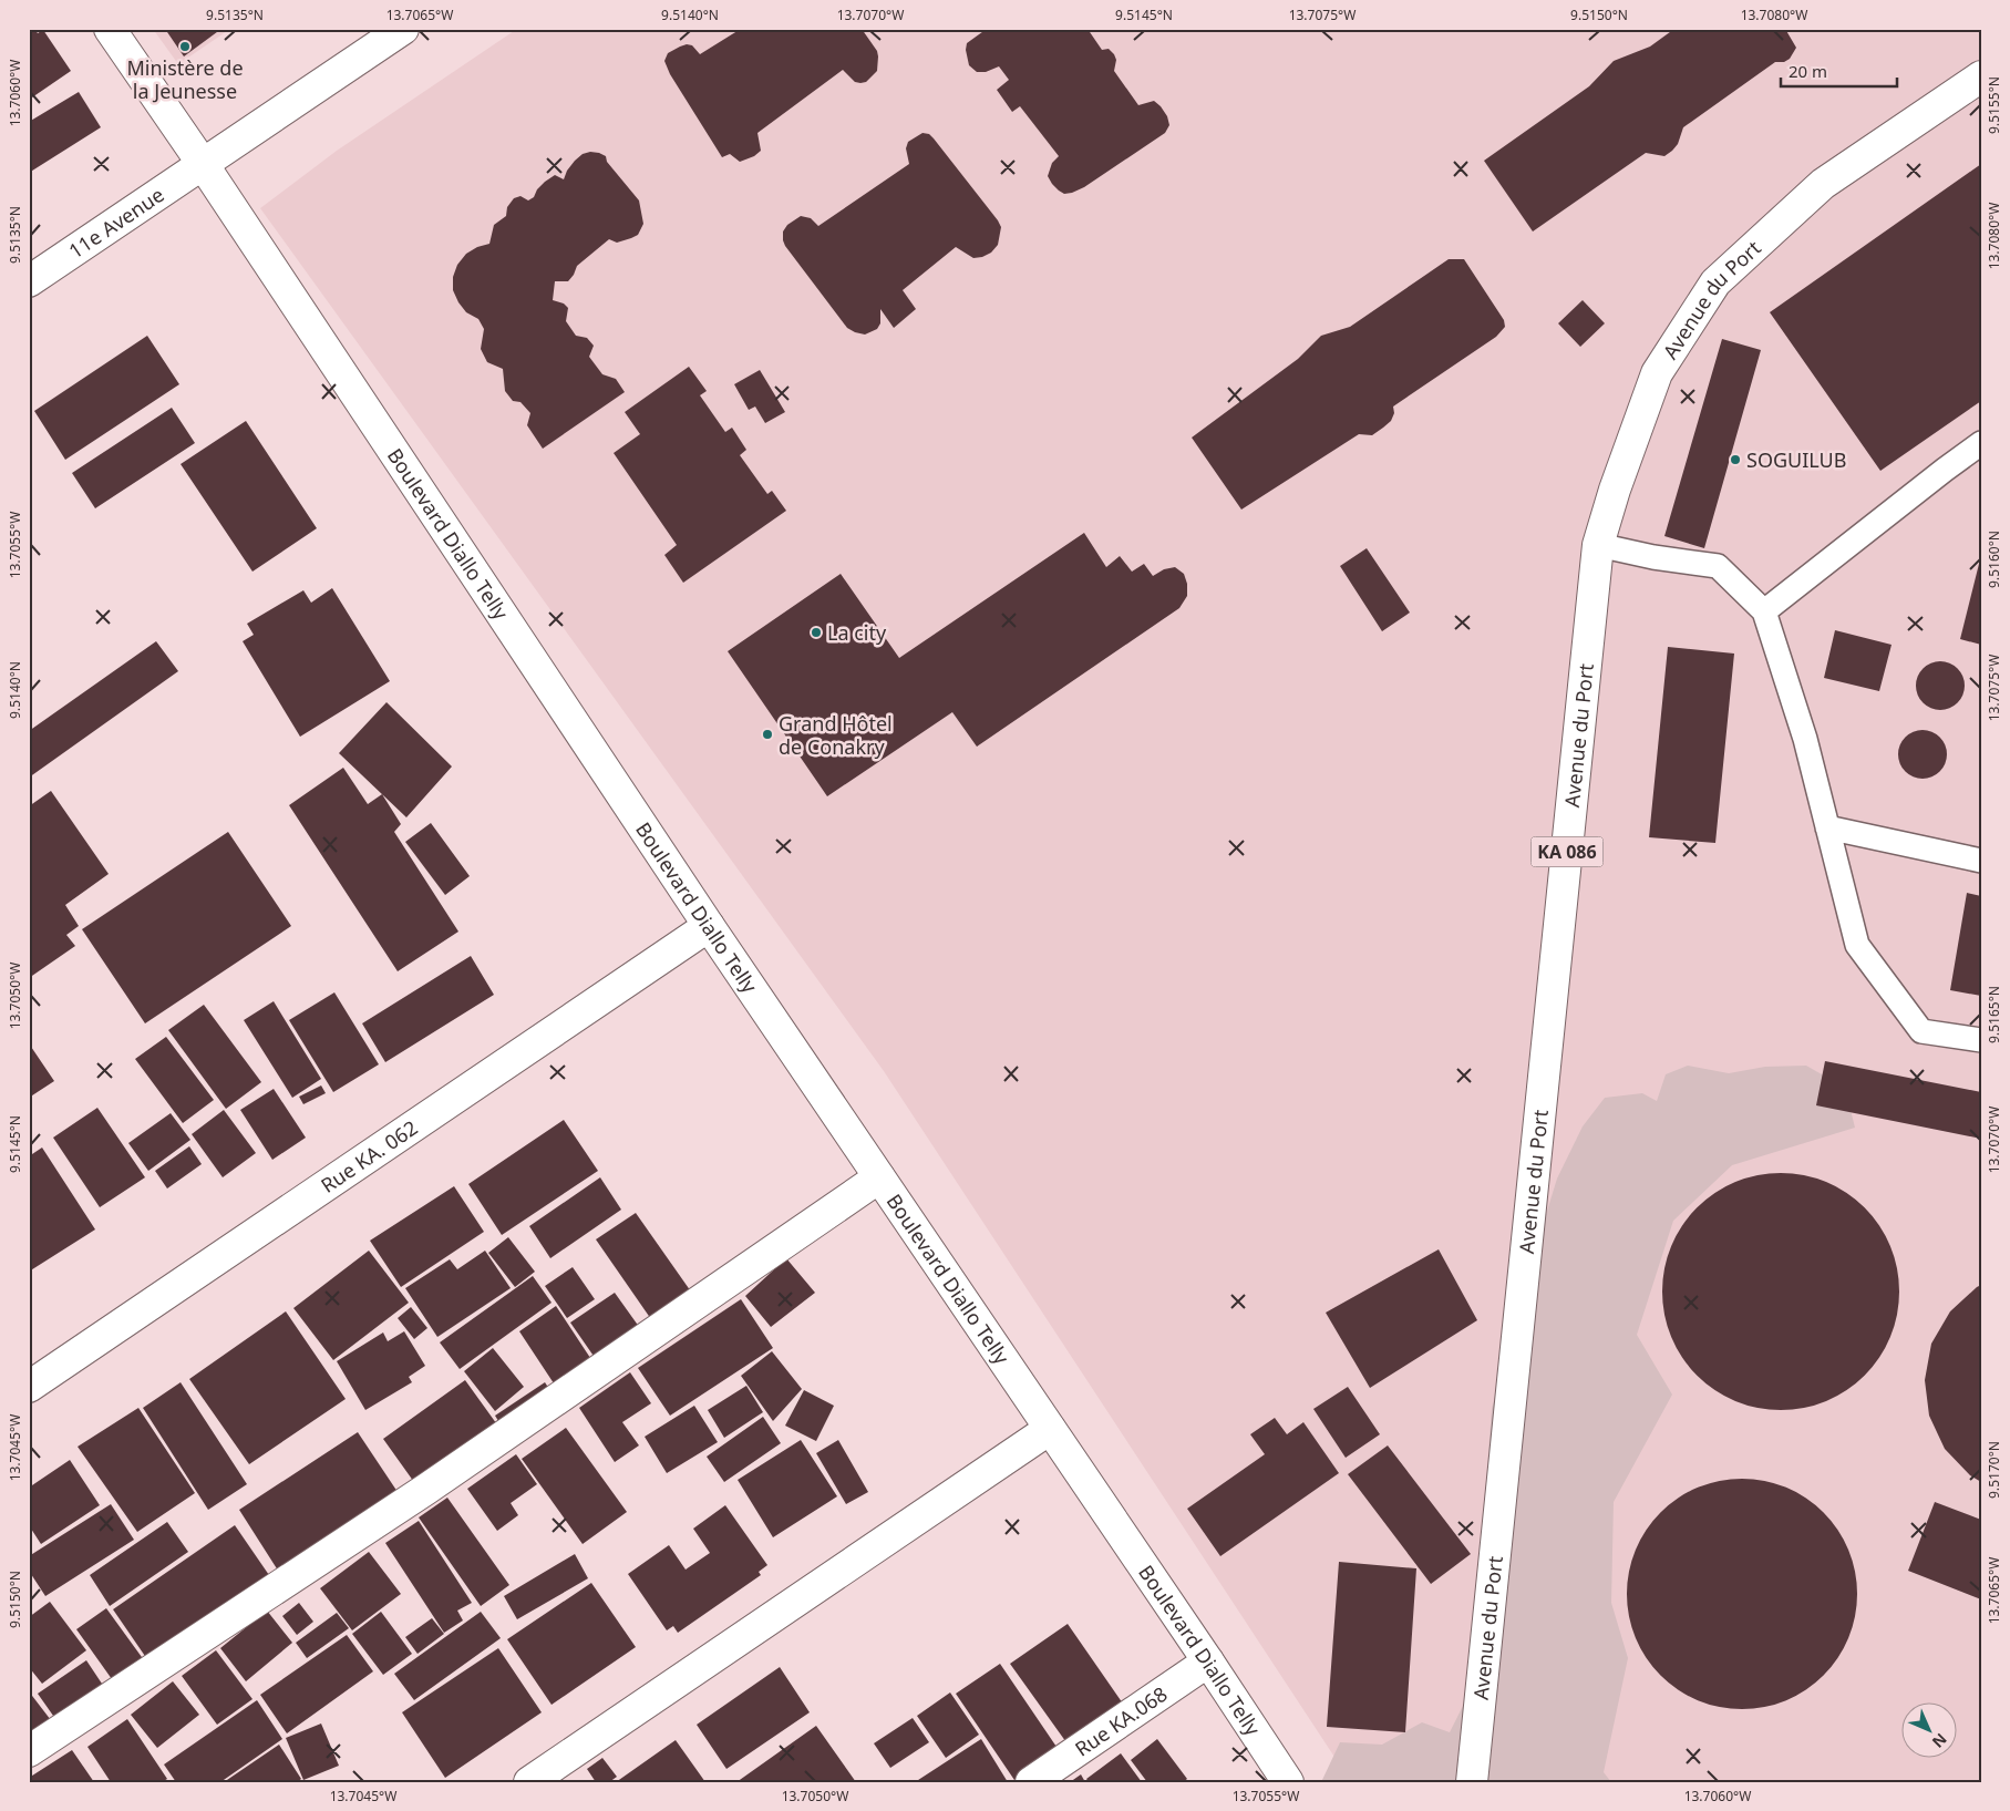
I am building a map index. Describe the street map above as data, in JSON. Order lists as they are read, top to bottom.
{
  "streets": {
    "street": [
      "11e Avenue",
      "Avenue du Port",
      "Boulevard Diallo Telly",
      "KA 086",
      "Rue KA. 062",
      "Rue KA.068"
    ]
  },
  "crossings": [
    ["11e Avenue", "Boulevard Diallo Telly"],
    ["Boulevard Diallo Telly", "Rue KA. 062"],
    ["Boulevard Diallo Telly", "Rue KA.068"]
  ],
  "places": [
    "Ministère de la Jeunesse",
    "SOGUILUB",
    "La city",
    "Grand Hôtel de Conakry"
  ],
  "scale_bar": "20 m",
  "north": "bottom right",
  "coordinates": [
    "9.5135°N",
    "13.7065°W",
    "9.5140°N",
    "13.7070°W",
    "9.5145°N",
    "13.7075°W",
    "9.5150°N",
    "13.7080°W",
    "13.7060°W",
    "9.5155°N",
    "13.7055°W",
    "9.5160°N",
    "13.7050°W",
    "9.5165°N",
    "13.7045°W",
    "9.5170°N"
  ]
}
